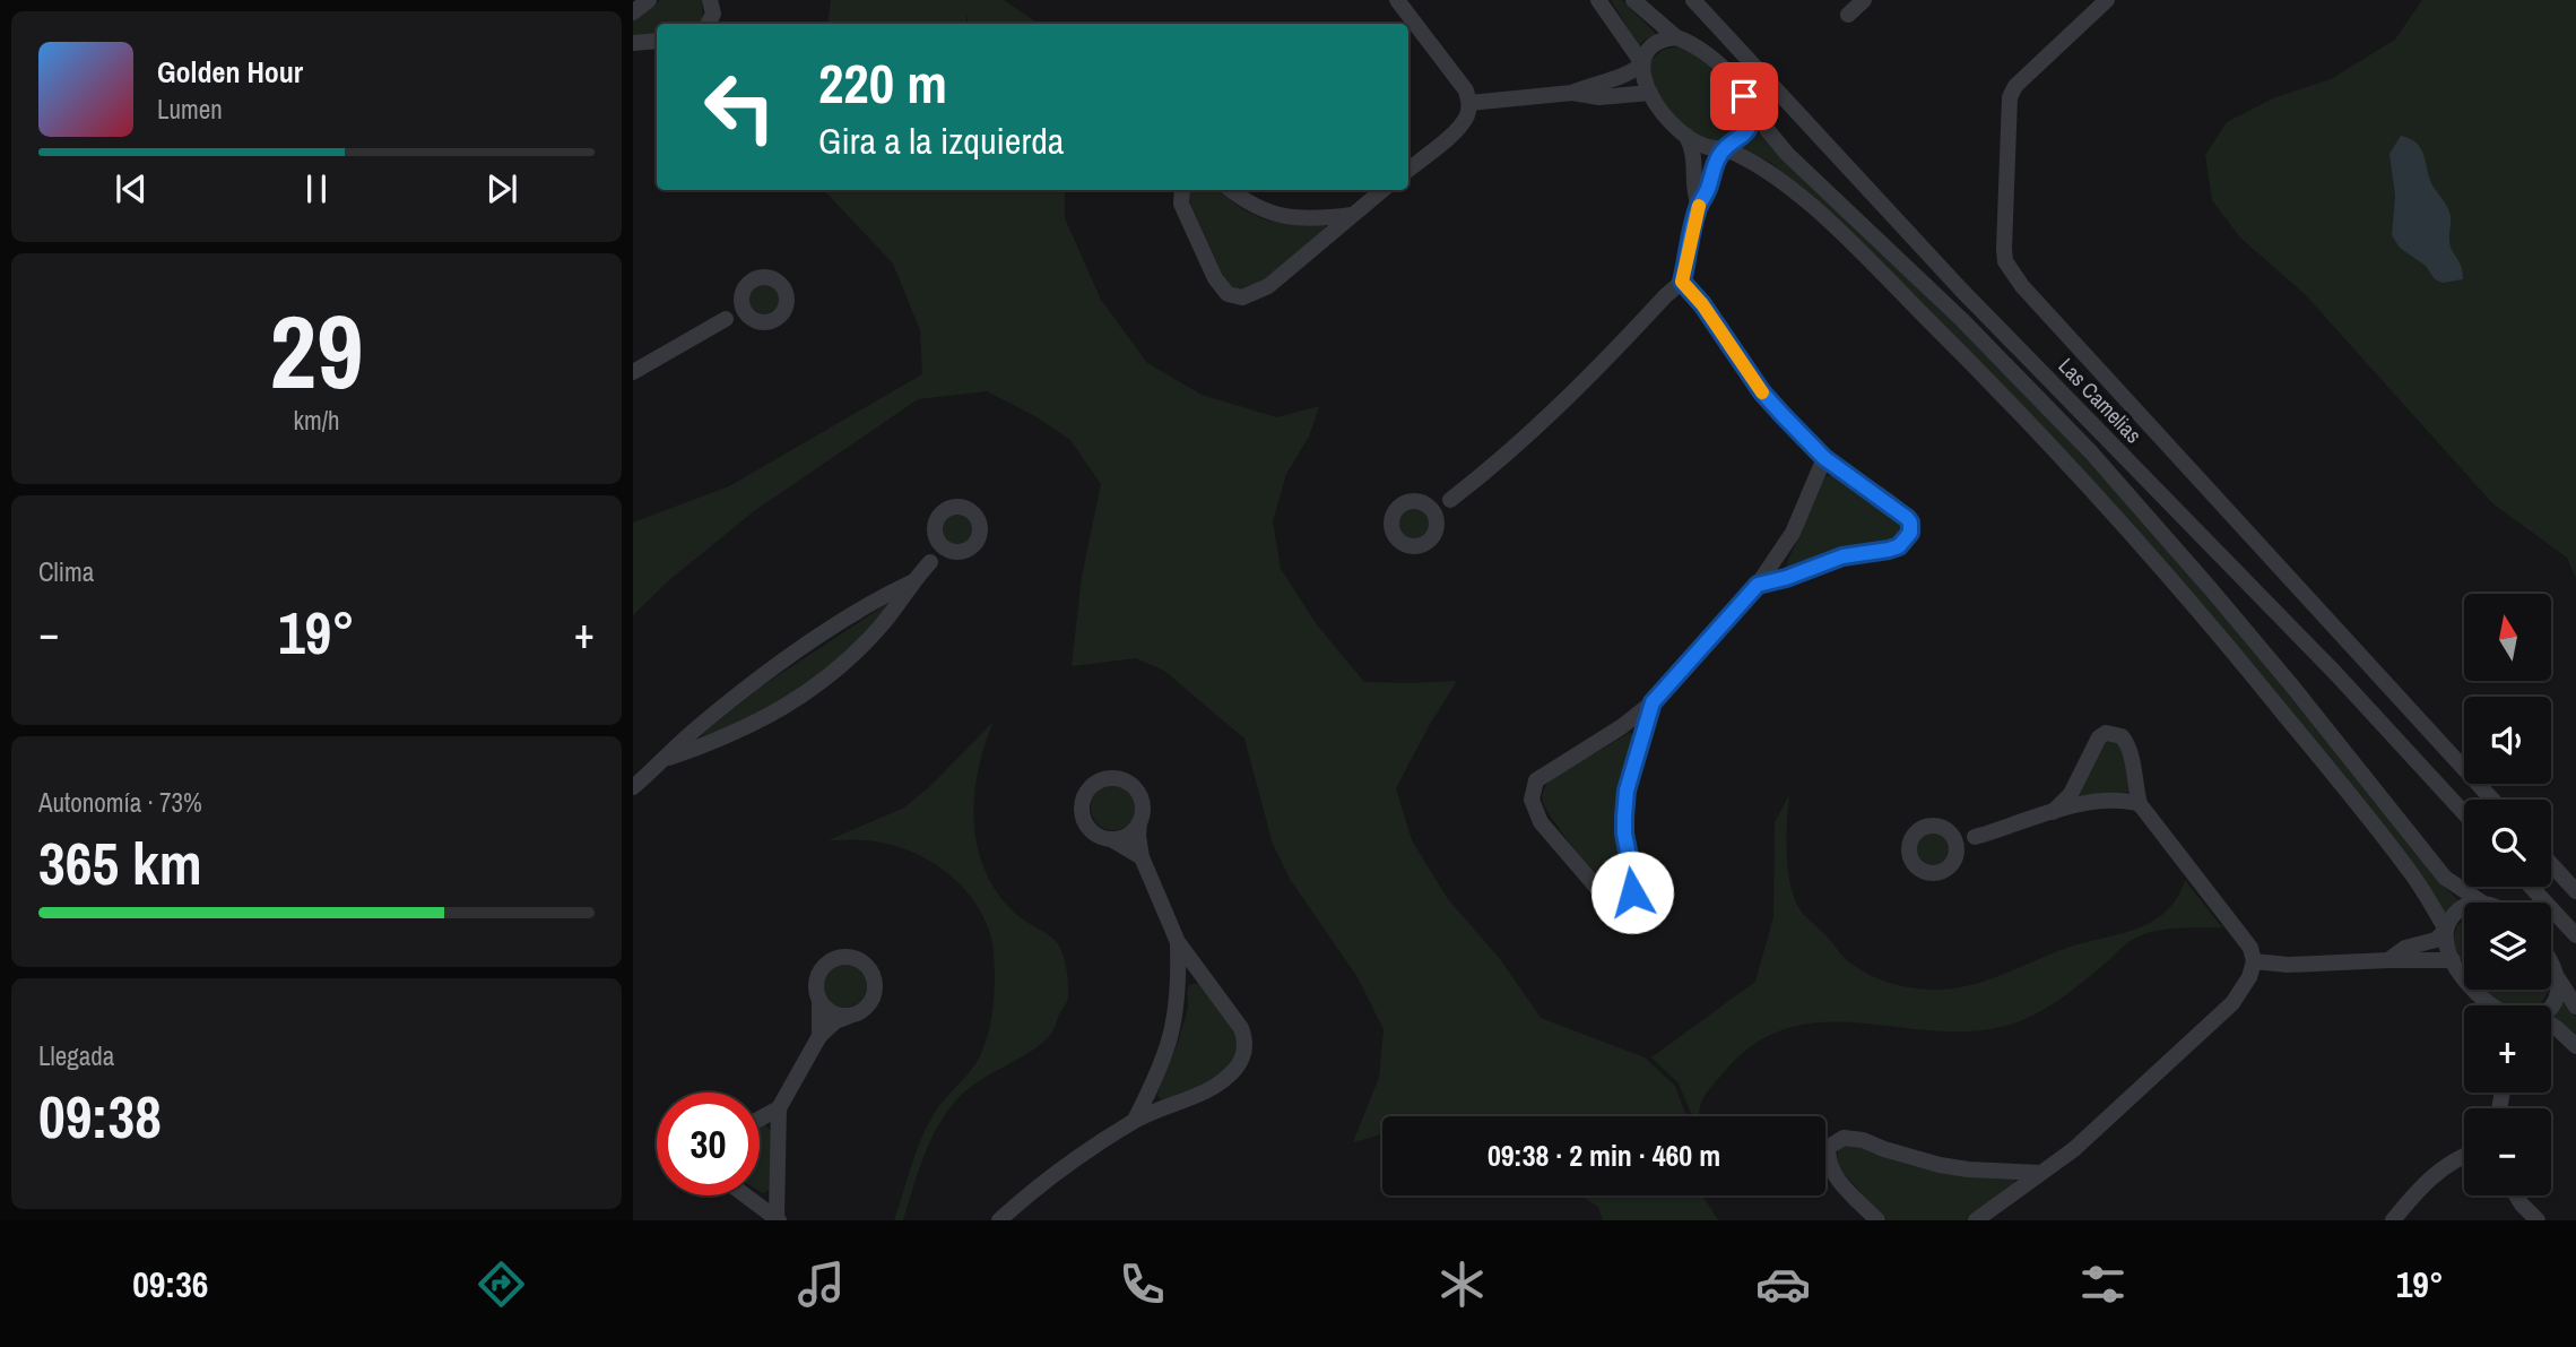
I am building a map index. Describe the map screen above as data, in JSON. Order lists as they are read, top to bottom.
{
  "streets": {
    "street": ["Las Camelias"]
  },
  "north": "top",
  "page": {
    "turn": ["220 m", "Gira a la izquierda"],
    "song": ["Golden Hour", "Lumen"],
    "tile": [
      ["29", "km/h"],
      "Clima",
      ["Autonomía · 73%", "365 km"],
      ["Llegada", "09:38"]
    ],
    "map_buttons": ["+", "−"],
    "heat": ["−", "19°", "+"],
    "limit": "30",
    "trip": "09:38 · 2 min · 460 m",
    "tabs": ["09:36", "19°"]
  }
}
